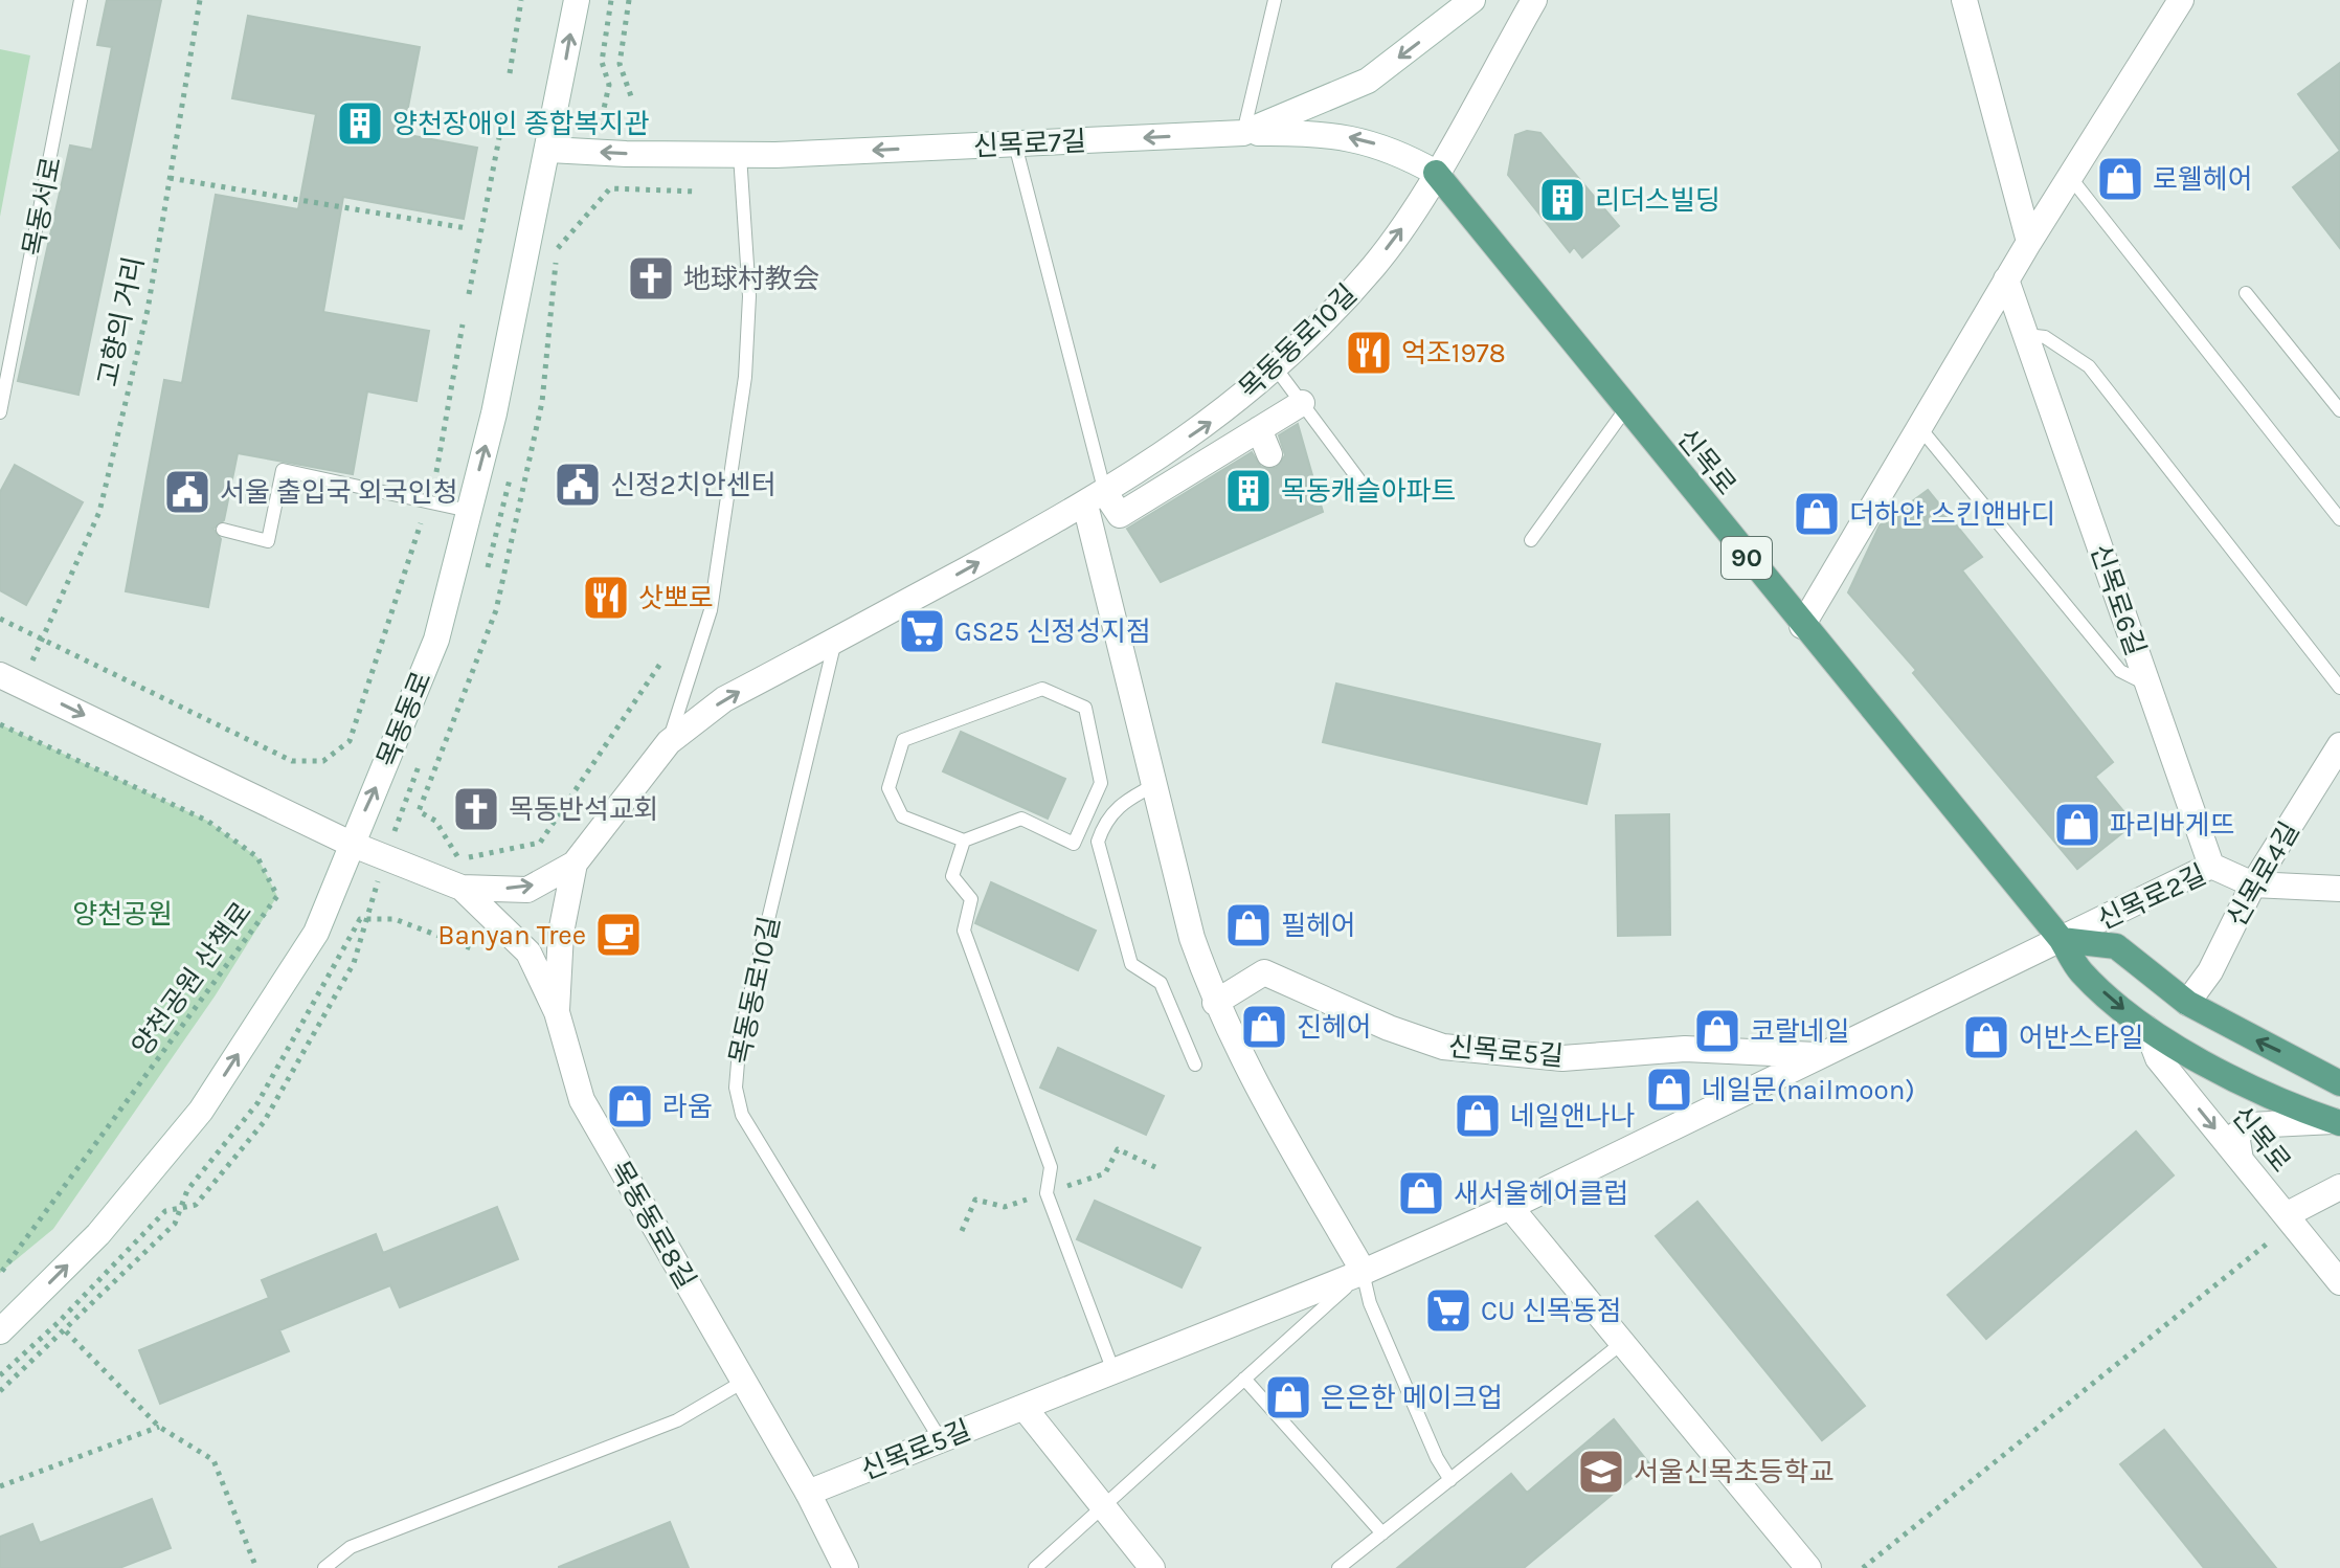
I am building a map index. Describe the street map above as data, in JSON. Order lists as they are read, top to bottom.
{
  "streets": {
    "main road": ["신목로", "90"],
    "street": [
      "신목로7길",
      "목동동로10길",
      "신목로6길",
      "목동동로",
      "신목로4길",
      "신목로2길",
      "신목로5길",
      "목동동로8길"
    ],
    "lane": ["목동서로"],
    "path": ["고향의 거리", "양천공원 산책로"]
  },
  "crossings": [
    ["신목로7길", "목동동로"],
    ["목동동로10길", "신목로"],
    ["목동동로10길", "목동동로"],
    ["목동동로10길", "신목로5길"],
    ["목동동로10길", "목동동로8길"],
    ["신목로", "신목로2길"],
    ["신목로", "신목로5길"],
    ["신목로6길", "신목로2길"],
    ["신목로4길", "신목로2길"],
    ["신목로2길", "신목로5길"],
    ["신목로5길", "목동동로8길"]
  ],
  "one_way": ["신목로7길", "목동동로10길", "목동동로"],
  "parks": ["양천공원"],
  "places": {
    "building": ["양천장애인 종합복지관", "리더스빌딩", "목동캐슬아파트"],
    "shop": [
      "로웰헤어",
      "더하얀 스킨앤바디",
      "파리바게뜨",
      "필헤어",
      "진헤어",
      "코랄네일",
      "어반스타일",
      "네일문(nailmoon)",
      "라움",
      "네일앤나나",
      "새서울헤어클럽",
      "은은한 메이크업"
    ],
    "church": ["地球村教会", "목동반석교회"],
    "restaurant": ["억조1978", "삿뽀로"],
    "public building": ["신정2치안센터", "서울 출입국 외국인청"],
    "supermarket": ["GS25 신정성지점", "CU 신목동점"],
    "cafe": ["Banyan Tree"],
    "school or university": ["서울신목초등학교"]
  }
}
